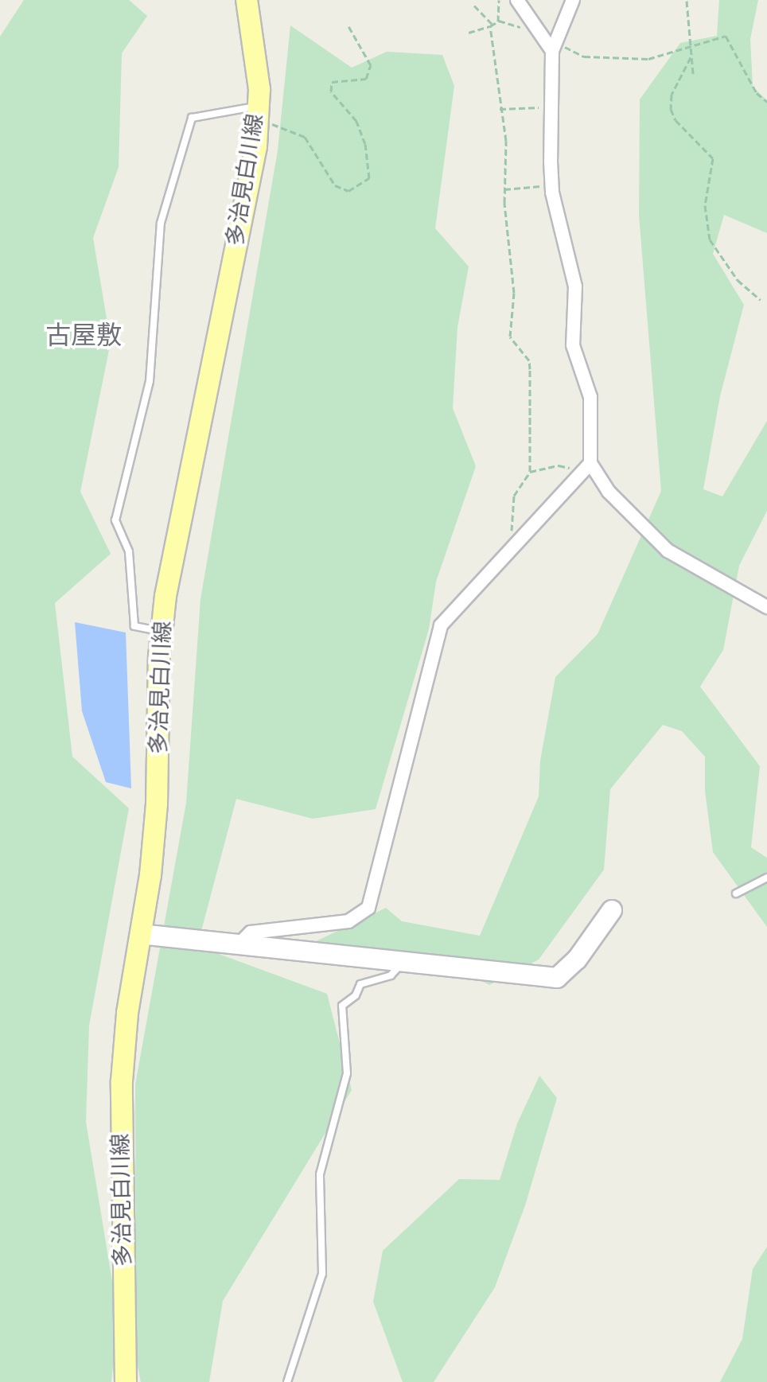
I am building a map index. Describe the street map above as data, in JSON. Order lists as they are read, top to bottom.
{
  "streets": {
    "main road": ["多治見白川線"]
  },
  "districts": ["古屋敷"]
}
